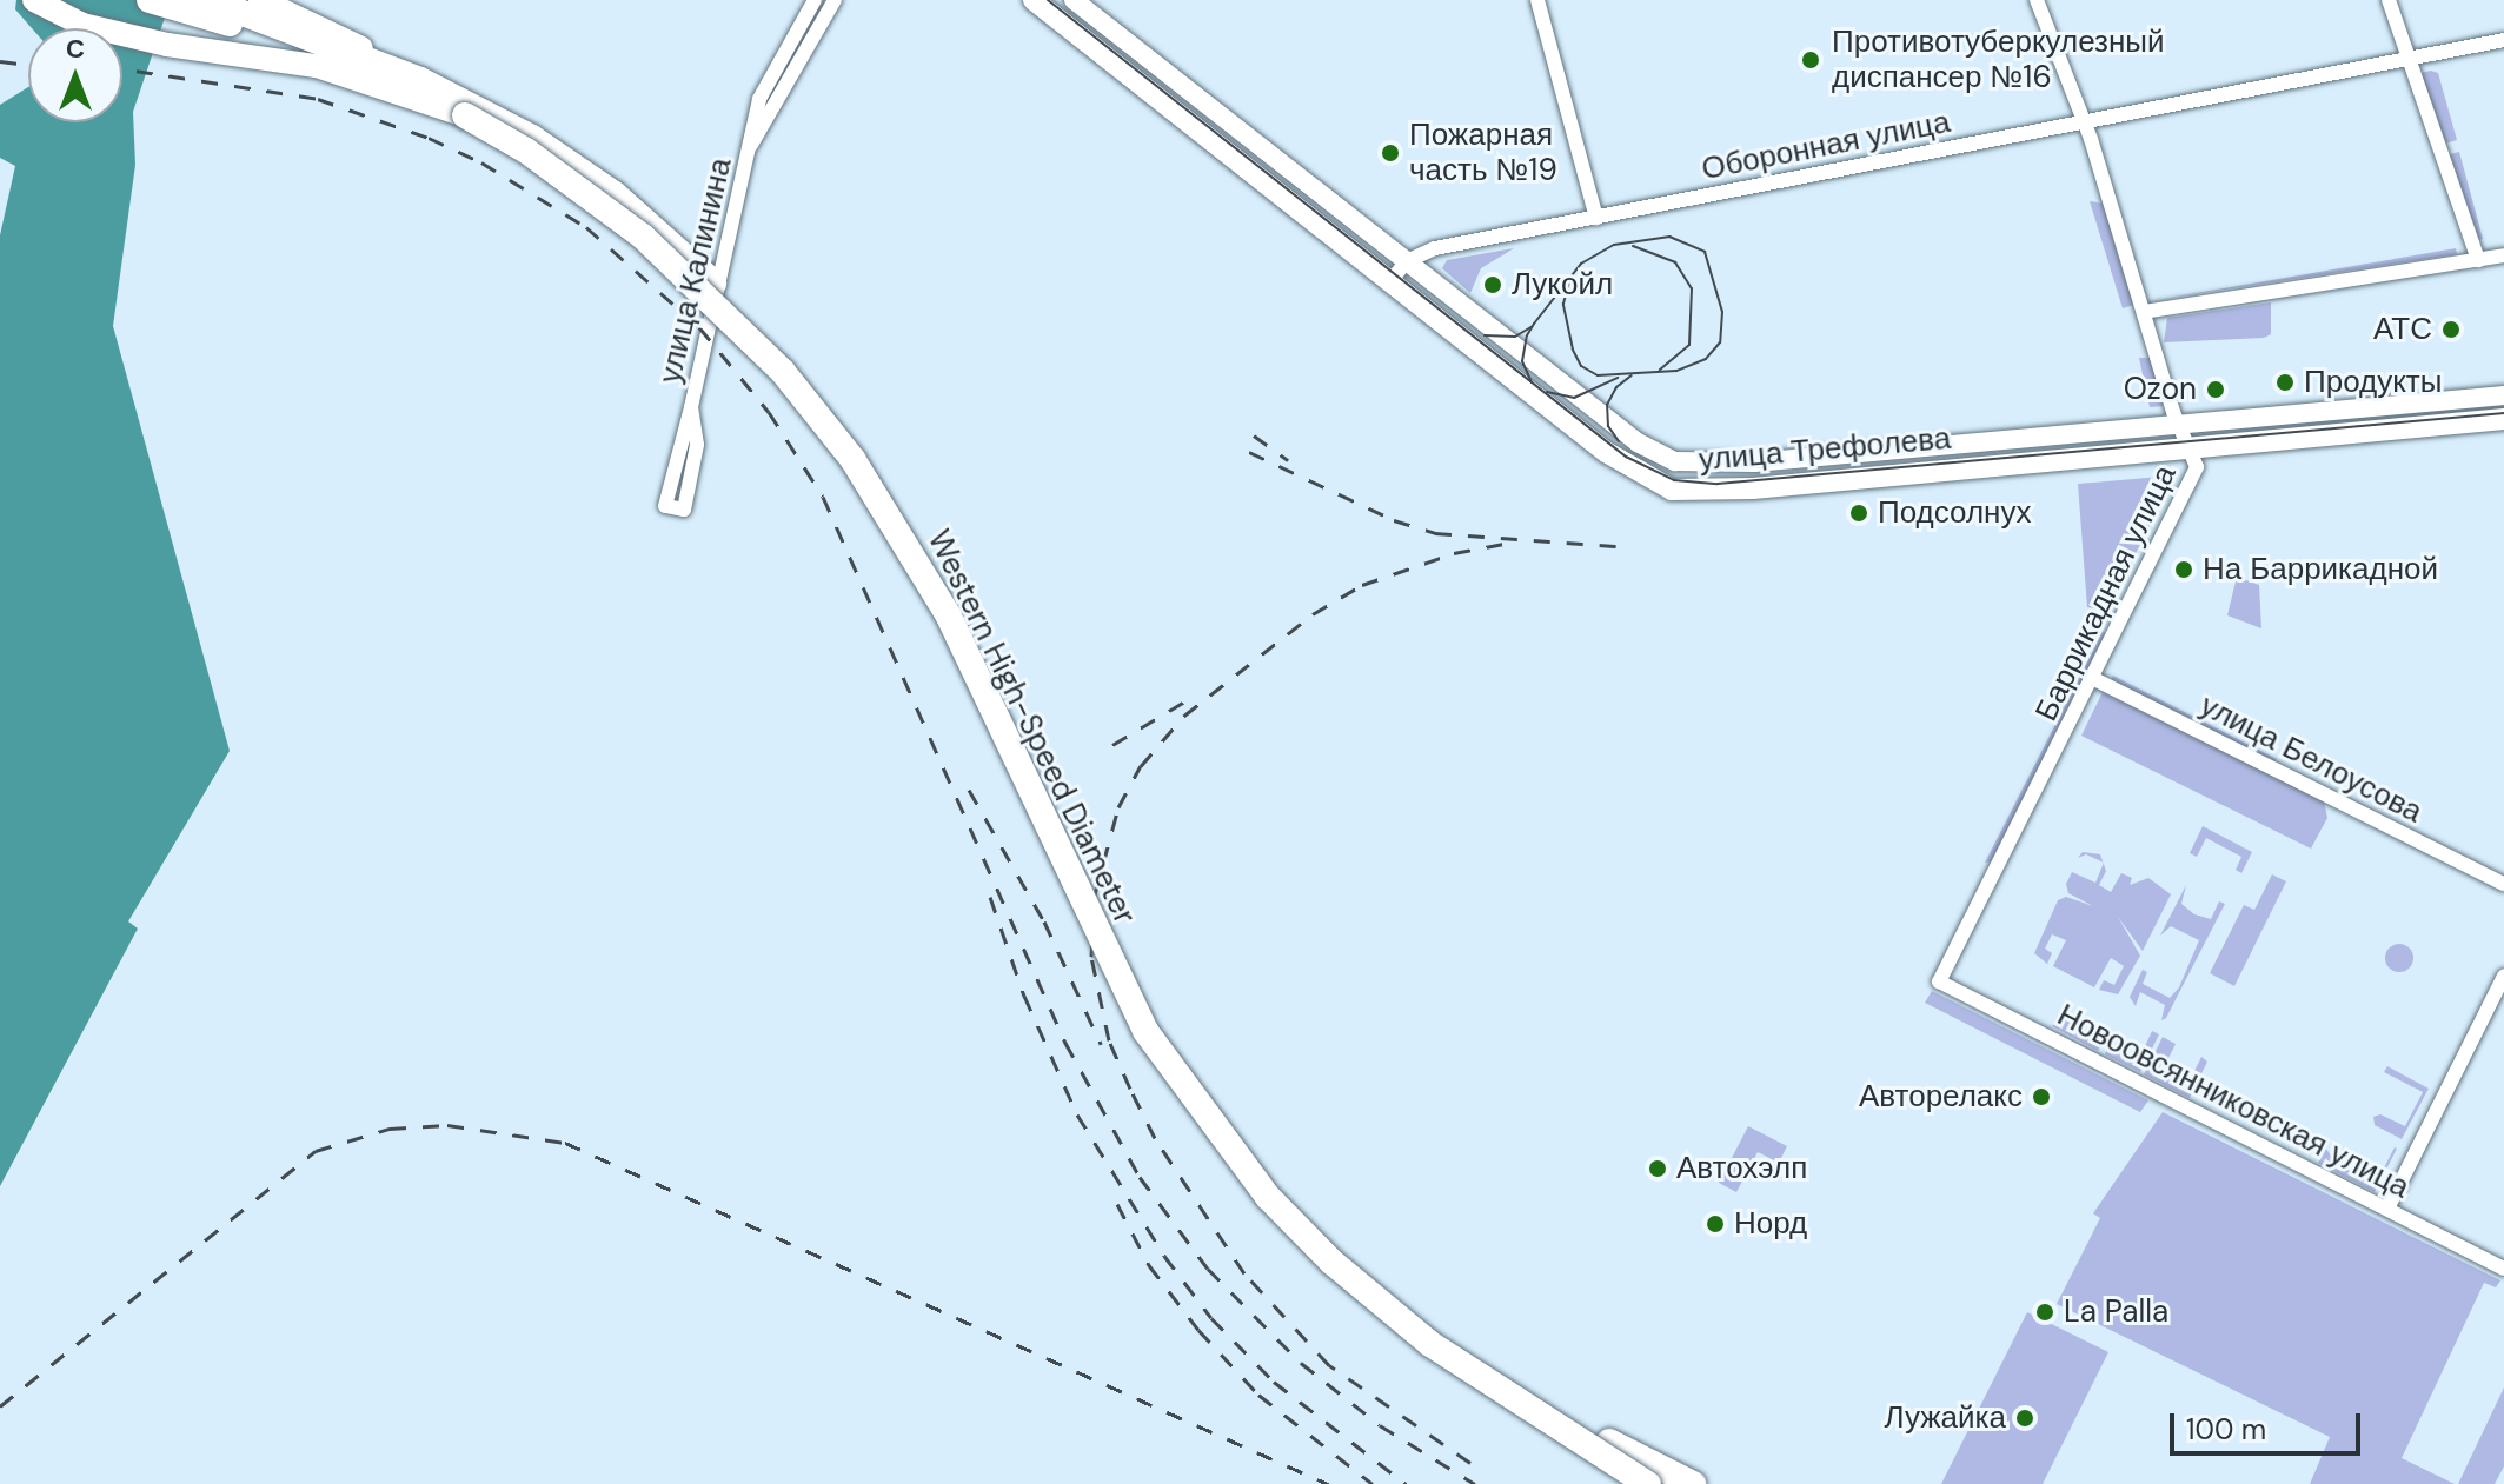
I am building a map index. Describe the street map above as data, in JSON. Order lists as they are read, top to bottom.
{
  "streets": {
    "highway": ["Western High-Speed Diameter"],
    "main road": ["улица Трефолева"],
    "street": [
      "Оборонная улица",
      "улица Калинина",
      "Баррикадная улица",
      "улица Белоусова",
      "Новоовсянниковская улица"
    ]
  },
  "crossings": [
    ["Оборонная улица", "улица Трефолева"],
    ["Оборонная улица", "Баррикадная улица"],
    ["улица Трефолева", "Баррикадная улица"],
    ["Баррикадная улица", "улица Белоусова"],
    ["Баррикадная улица", "Новоовсянниковская улица"]
  ],
  "places": [
    "Противотуберкулезный диспансер №16",
    "Пожарная часть №19",
    "Лукойл",
    "АТС",
    "Продукты",
    "Ozon",
    "Подсолнух",
    "На Баррикадной",
    "Авторелакс",
    "Автохэлп",
    "Норд",
    "La Palla",
    "Лужайка"
  ],
  "scale_bar": "100 m",
  "north": "top"
}
